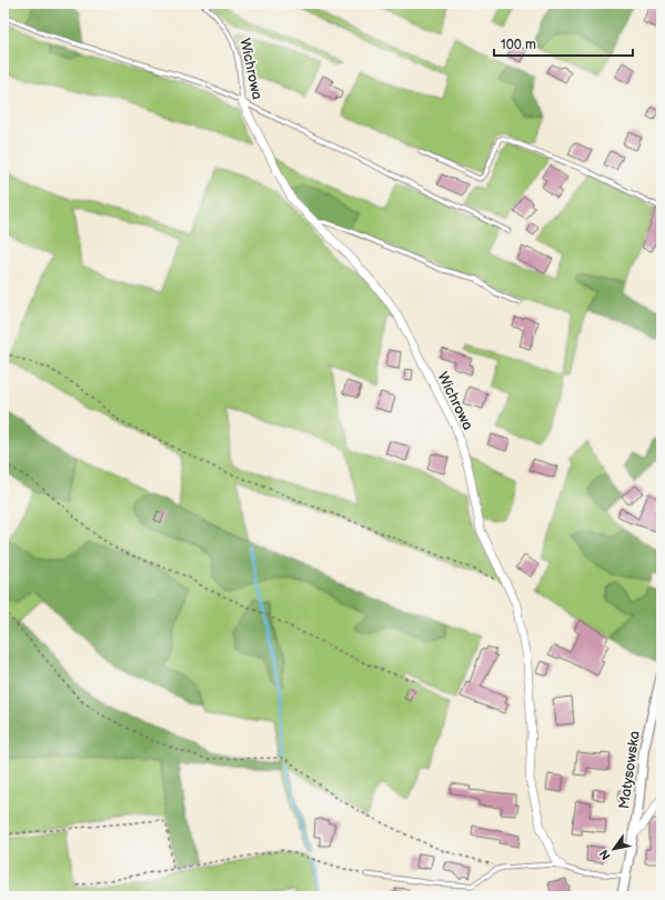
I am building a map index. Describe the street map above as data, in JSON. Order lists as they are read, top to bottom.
{
  "streets": {
    "street": ["Wichrowa", "Matysowska"]
  },
  "scale_bar": "100 m",
  "north": "bottom left"
}
